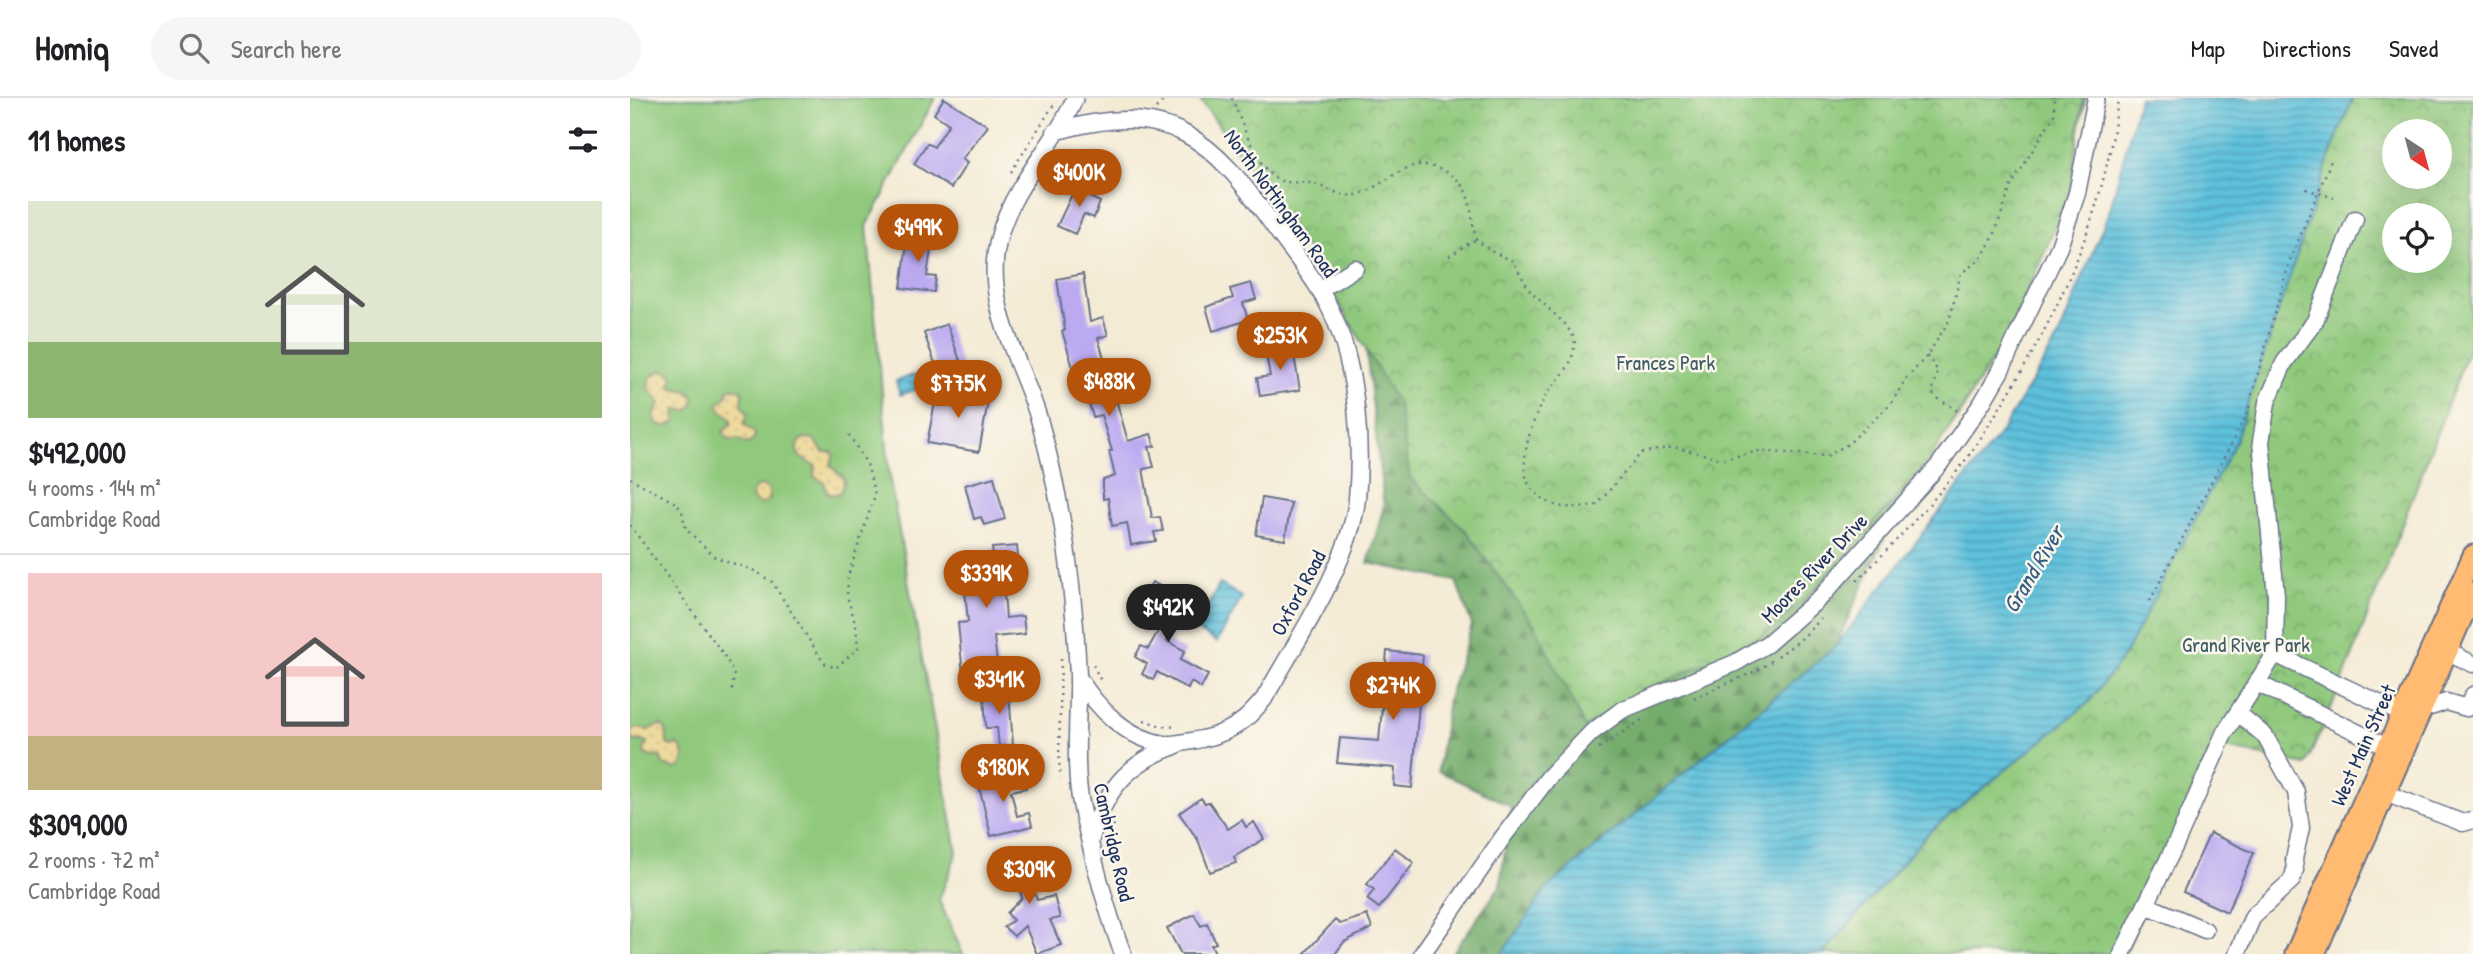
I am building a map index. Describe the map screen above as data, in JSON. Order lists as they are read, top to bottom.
{
  "streets": {
    "main road": ["West Main Street"],
    "street": [
      "North Nottingham Road",
      "Moores River Drive",
      "Oxford Road",
      "Cambridge Road"
    ]
  },
  "crossings": [
    ["North Nottingham Road", "Oxford Road"],
    ["North Nottingham Road", "Cambridge Road"],
    ["Oxford Road", "Cambridge Road"]
  ],
  "water": ["Grand River"],
  "parks": ["Frances Park", "Grand River Park"],
  "north": "bottom right",
  "page": {
    "header": "Homiq",
    "search": "Search here",
    "nav": ["Map", "Directions", "Saved"],
    "heading": "11 homes",
    "price": [
      "$400K",
      "$499K",
      "$253K",
      "$488K",
      "$775K",
      "$339K",
      "$492K",
      "$341K",
      "$274K",
      "$180K",
      "$309K"
    ],
    "list": [
      {
        "name": "$492,000",
        "note": "4 rooms · 144 m² · Cambridge Road"
      },
      {
        "name": "$309,000",
        "note": "2 rooms · 72 m² · Cambridge Road"
      }
    ]
  }
}
